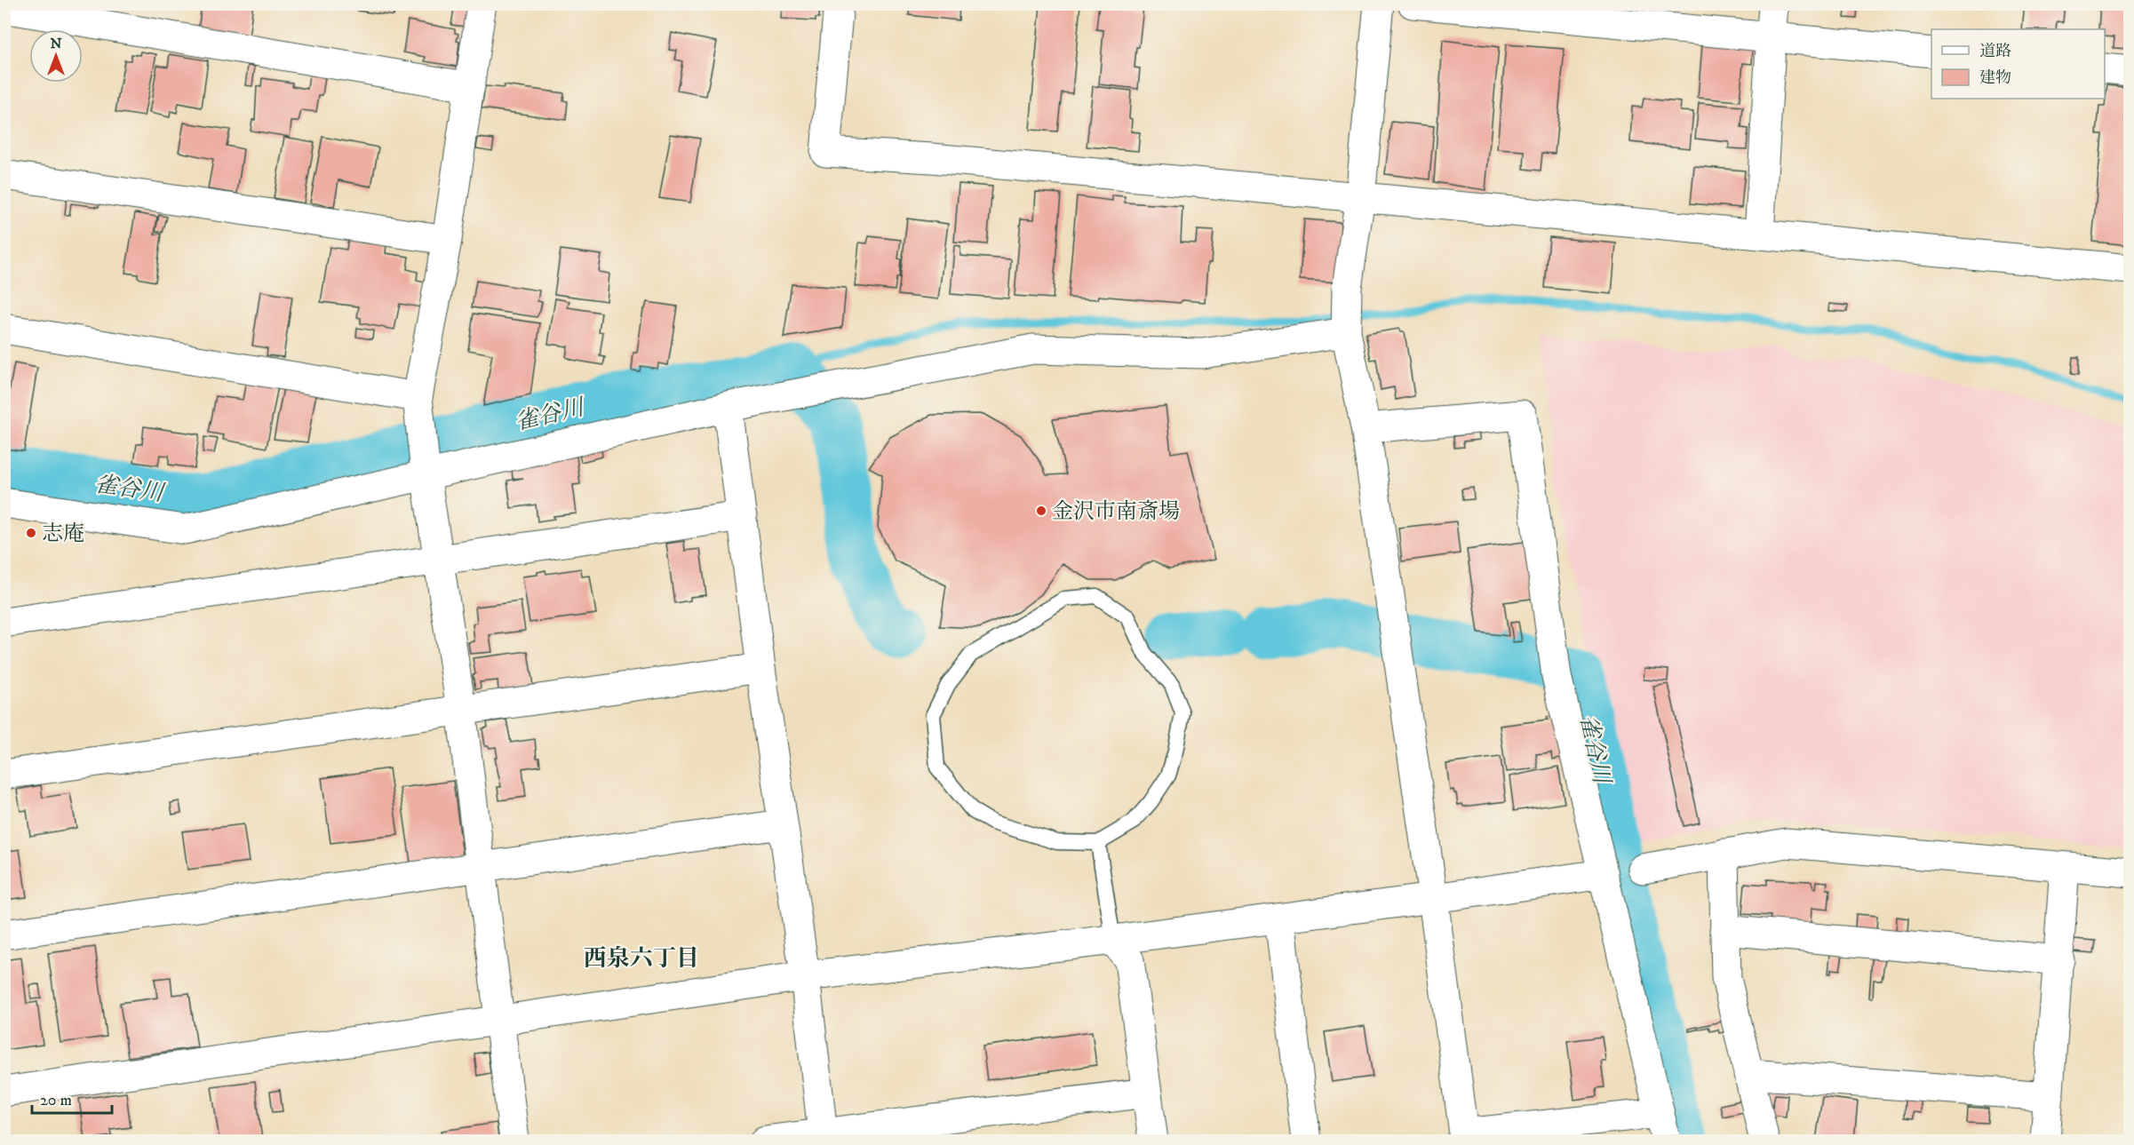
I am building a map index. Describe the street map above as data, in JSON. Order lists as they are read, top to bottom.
{
  "districts": ["西泉六丁目"],
  "water": ["雀谷川"],
  "places": ["金沢市南斎場", "志庵"],
  "legend": ["道路", "建物"],
  "scale_bar": "20 m",
  "north": "top"
}
